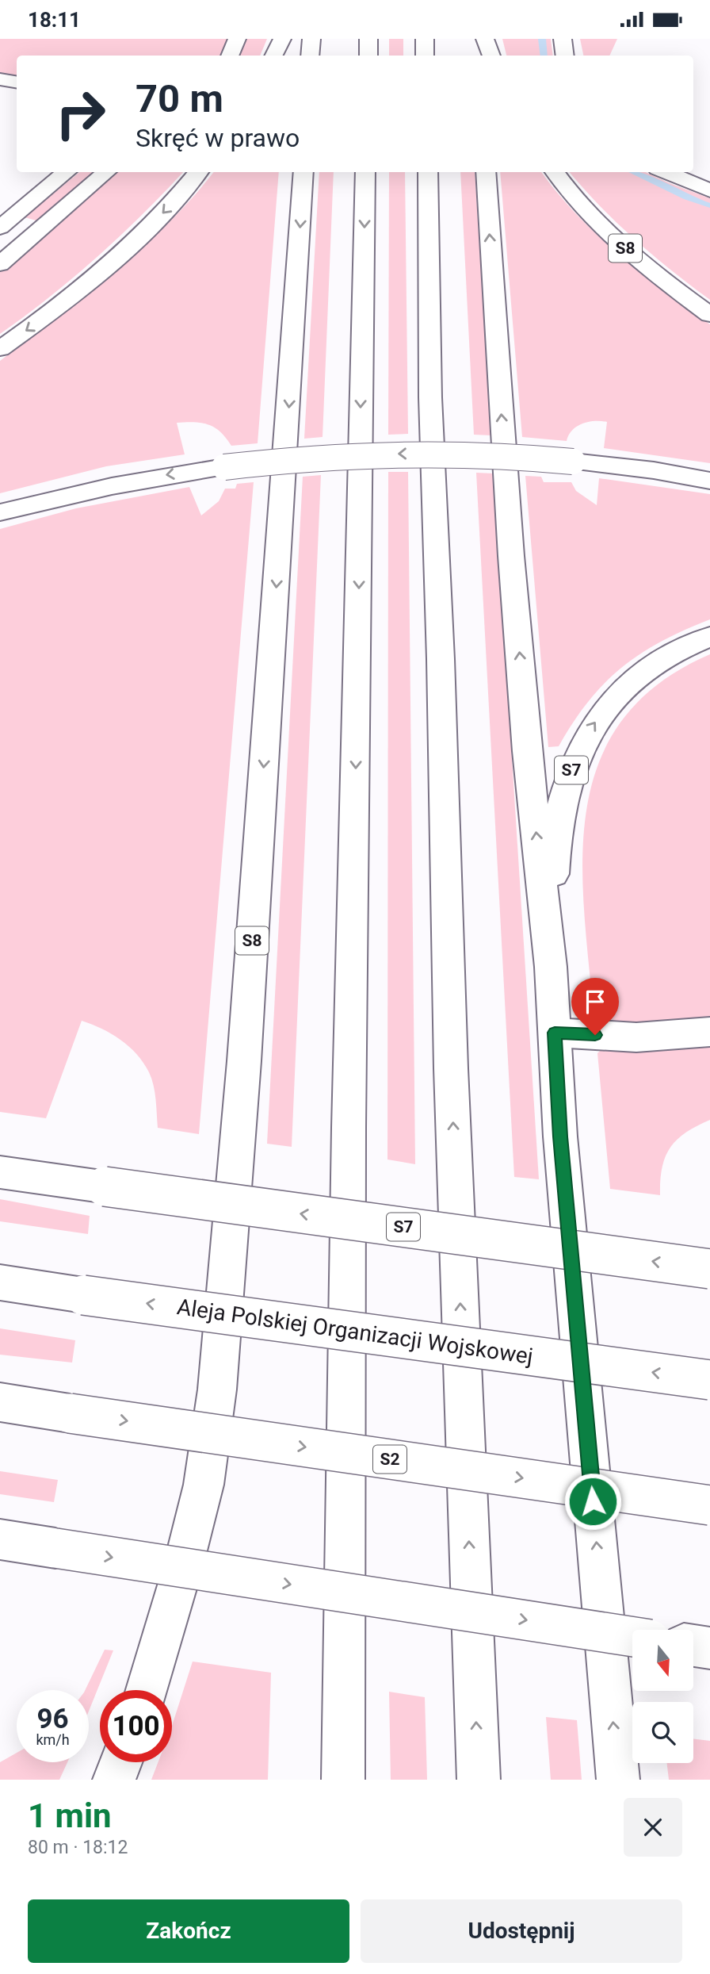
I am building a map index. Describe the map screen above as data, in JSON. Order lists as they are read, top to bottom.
{
  "streets": {
    "main road": [
      "S8",
      "S7",
      "Aleja Polskiej Organizacji Wojskowej",
      "S2"
    ]
  },
  "north": "bottom",
  "page": {
    "status": "18:11",
    "turn": ["70 m", "Skręć w prawo"],
    "speed": "96 km/h",
    "limit": "100",
    "heading": ["1 min", "80 m · 18:12"],
    "buttons": ["Zakończ", "Udostępnij"]
  }
}
